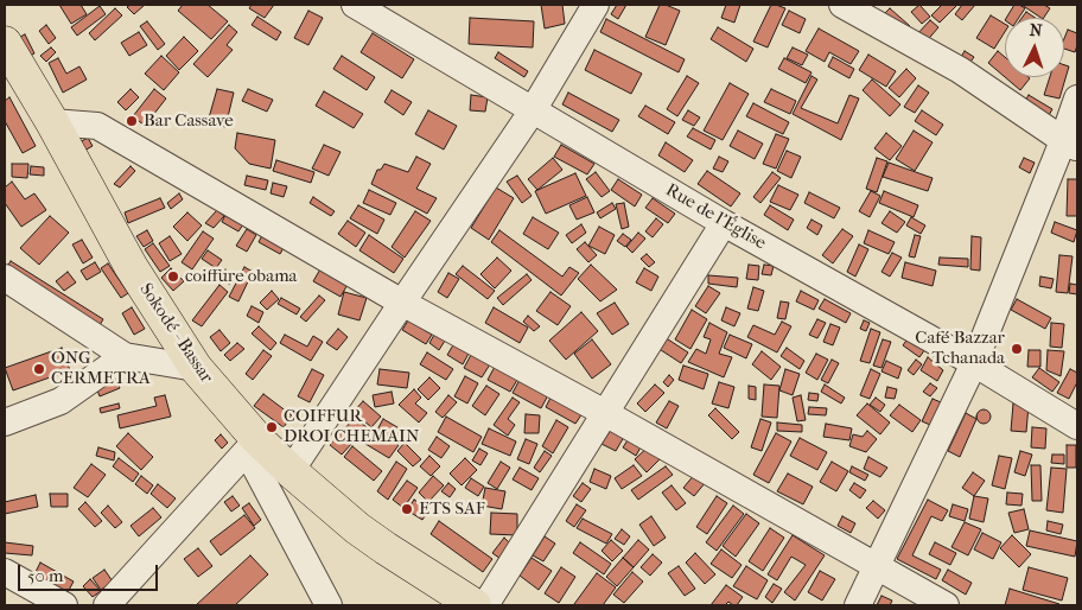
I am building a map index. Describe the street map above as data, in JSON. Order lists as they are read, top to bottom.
{
  "streets": {
    "main road": ["Sokodé - Bassar"],
    "street": ["Rue de l'Église"]
  },
  "places": [
    "Bar Cassave",
    "coiffure obama",
    "Café Bazzar Tchanada",
    "ONG CERMETRA",
    "COIFFUR DROI CHEMAIN",
    "ETS SAF"
  ],
  "scale_bar": "50 m",
  "north": "top"
}
